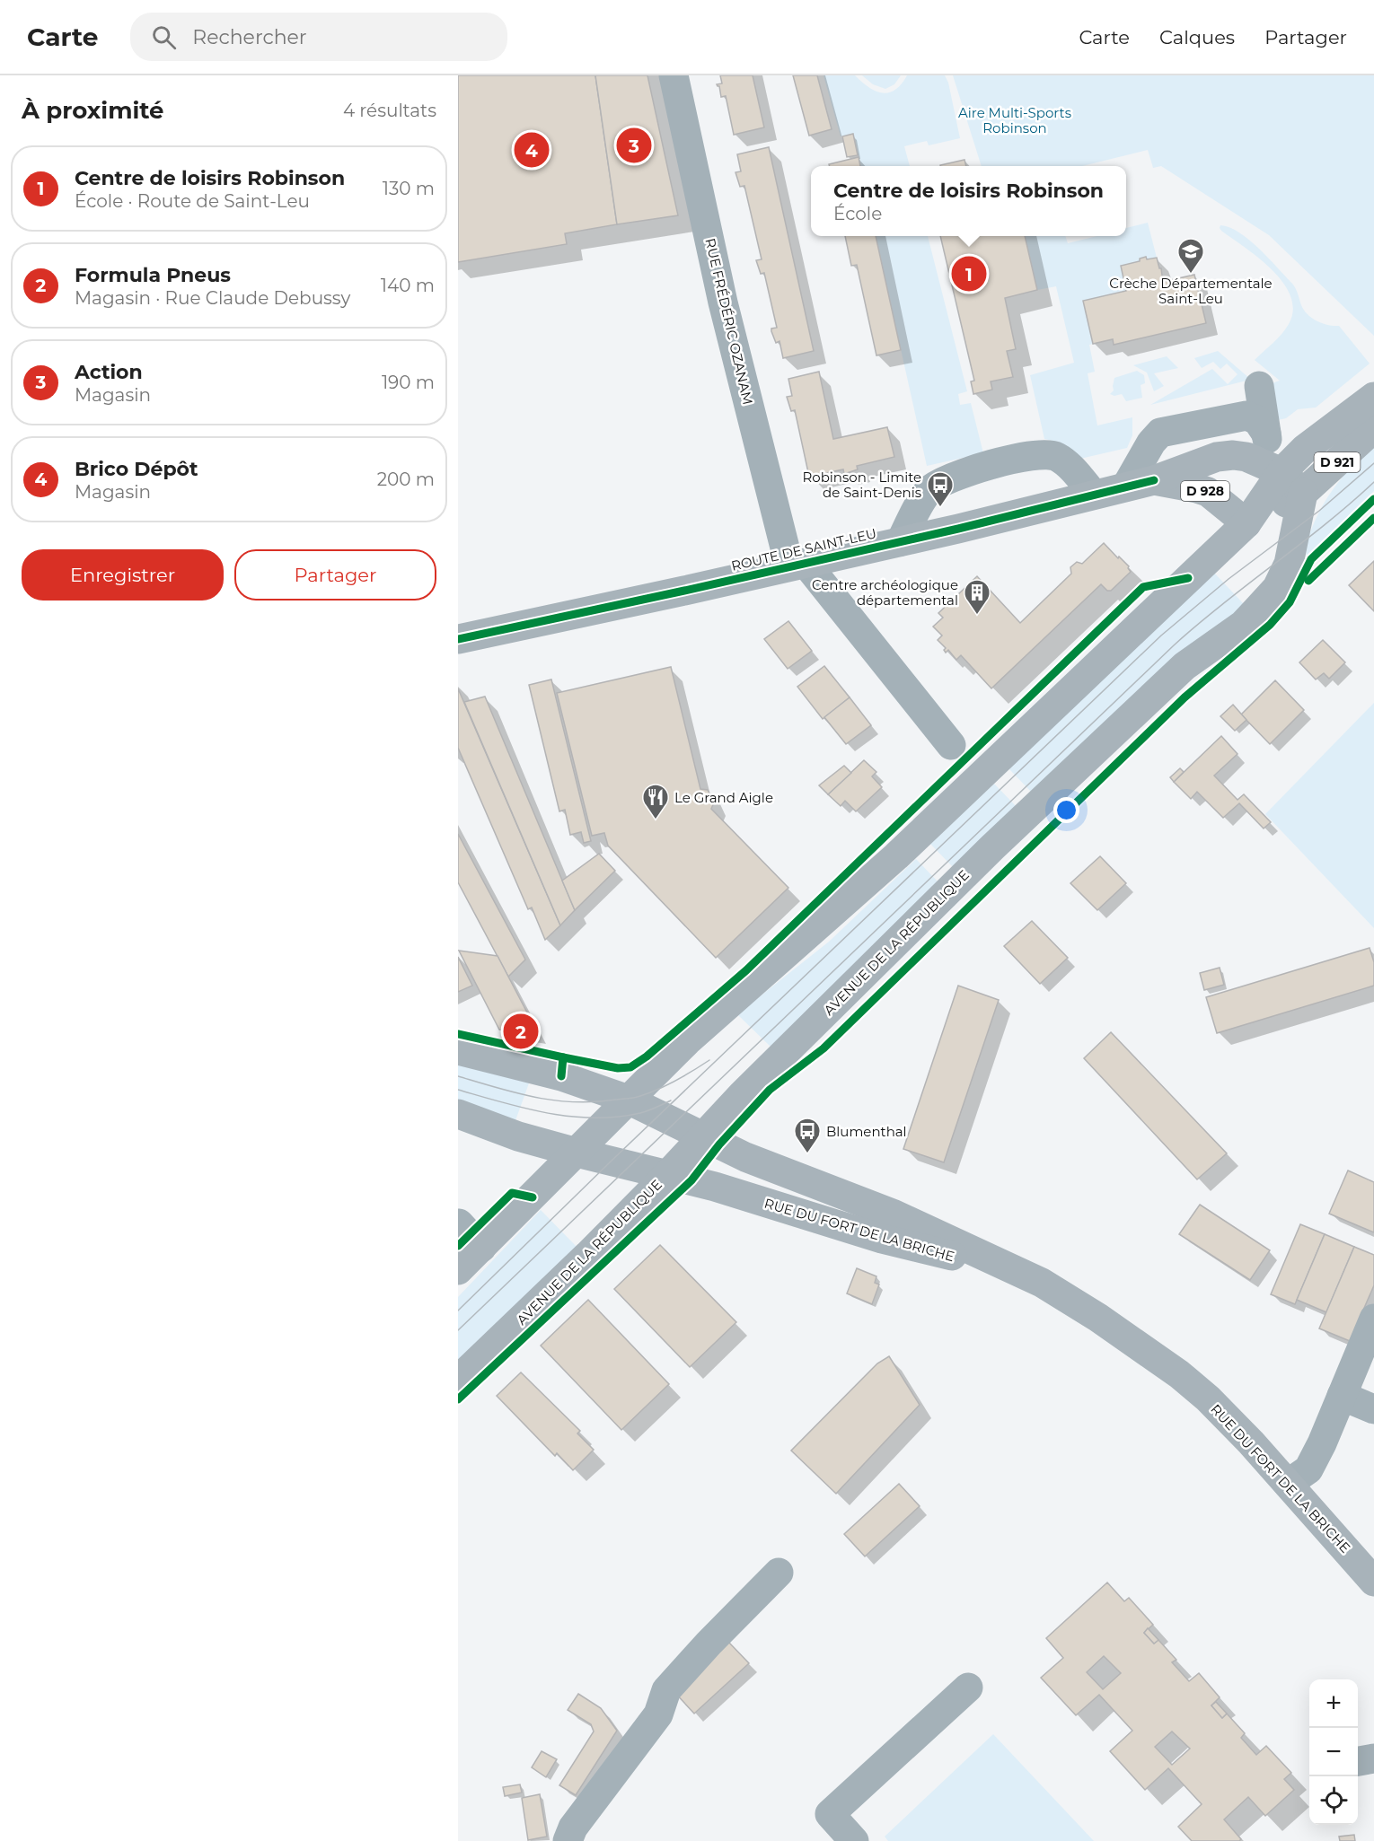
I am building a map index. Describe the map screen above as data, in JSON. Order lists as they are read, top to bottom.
{
  "streets": {
    "main road": [
      "D 921",
      "D 928",
      "ROUTE DE SAINT-LEU",
      "AVENUE DE LA RÉPUBLIQUE",
      "RUE DU FORT DE LA BRICHE"
    ],
    "street": ["RUE FRÉDÉRIC OZANAM"]
  },
  "crossings": [
    ["RUE FRÉDÉRIC OZANAM", "ROUTE DE SAINT-LEU"],
    ["D 921", "ROUTE DE SAINT-LEU"],
    ["D 921", "AVENUE DE LA RÉPUBLIQUE"],
    ["D 921", "RUE DU FORT DE LA BRICHE"],
    ["AVENUE DE LA RÉPUBLIQUE", "RUE DU FORT DE LA BRICHE"]
  ],
  "parks": ["Aire Multi-Sports Robinson"],
  "places": {
    "school or university": ["Crèche Départementale Saint-Leu"],
    "bus stop": ["Robinson - Limite de Saint-Denis", "Blumenthal"],
    "building": ["Centre archéologique départemental"],
    "restaurant": ["Le Grand Aigle"]
  },
  "page": {
    "header": "Carte",
    "search": "Rechercher",
    "nav": ["Carte", "Calques", "Partager"],
    "heading": ["À proximité", "4 résultats"],
    "pins": [
      "3",
      "4",
      "1",
      "2"
    ],
    "list": [
      {
        "mark": "1",
        "name": "Centre de loisirs Robinson",
        "note": "École · Route de Saint-Leu",
        "value": "130 m"
      },
      {
        "mark": "2",
        "name": "Formula Pneus",
        "note": "Magasin · Rue Claude Debussy",
        "value": "140 m"
      },
      {
        "mark": "3",
        "name": "Action",
        "note": "Magasin",
        "value": "190 m"
      },
      {
        "mark": "4",
        "name": "Brico Dépôt",
        "note": "Magasin",
        "value": "200 m"
      }
    ],
    "popup": ["Centre de loisirs Robinson", "École"],
    "buttons": ["Enregistrer", "Partager"],
    "map_buttons": ["+", "−"]
  }
}
